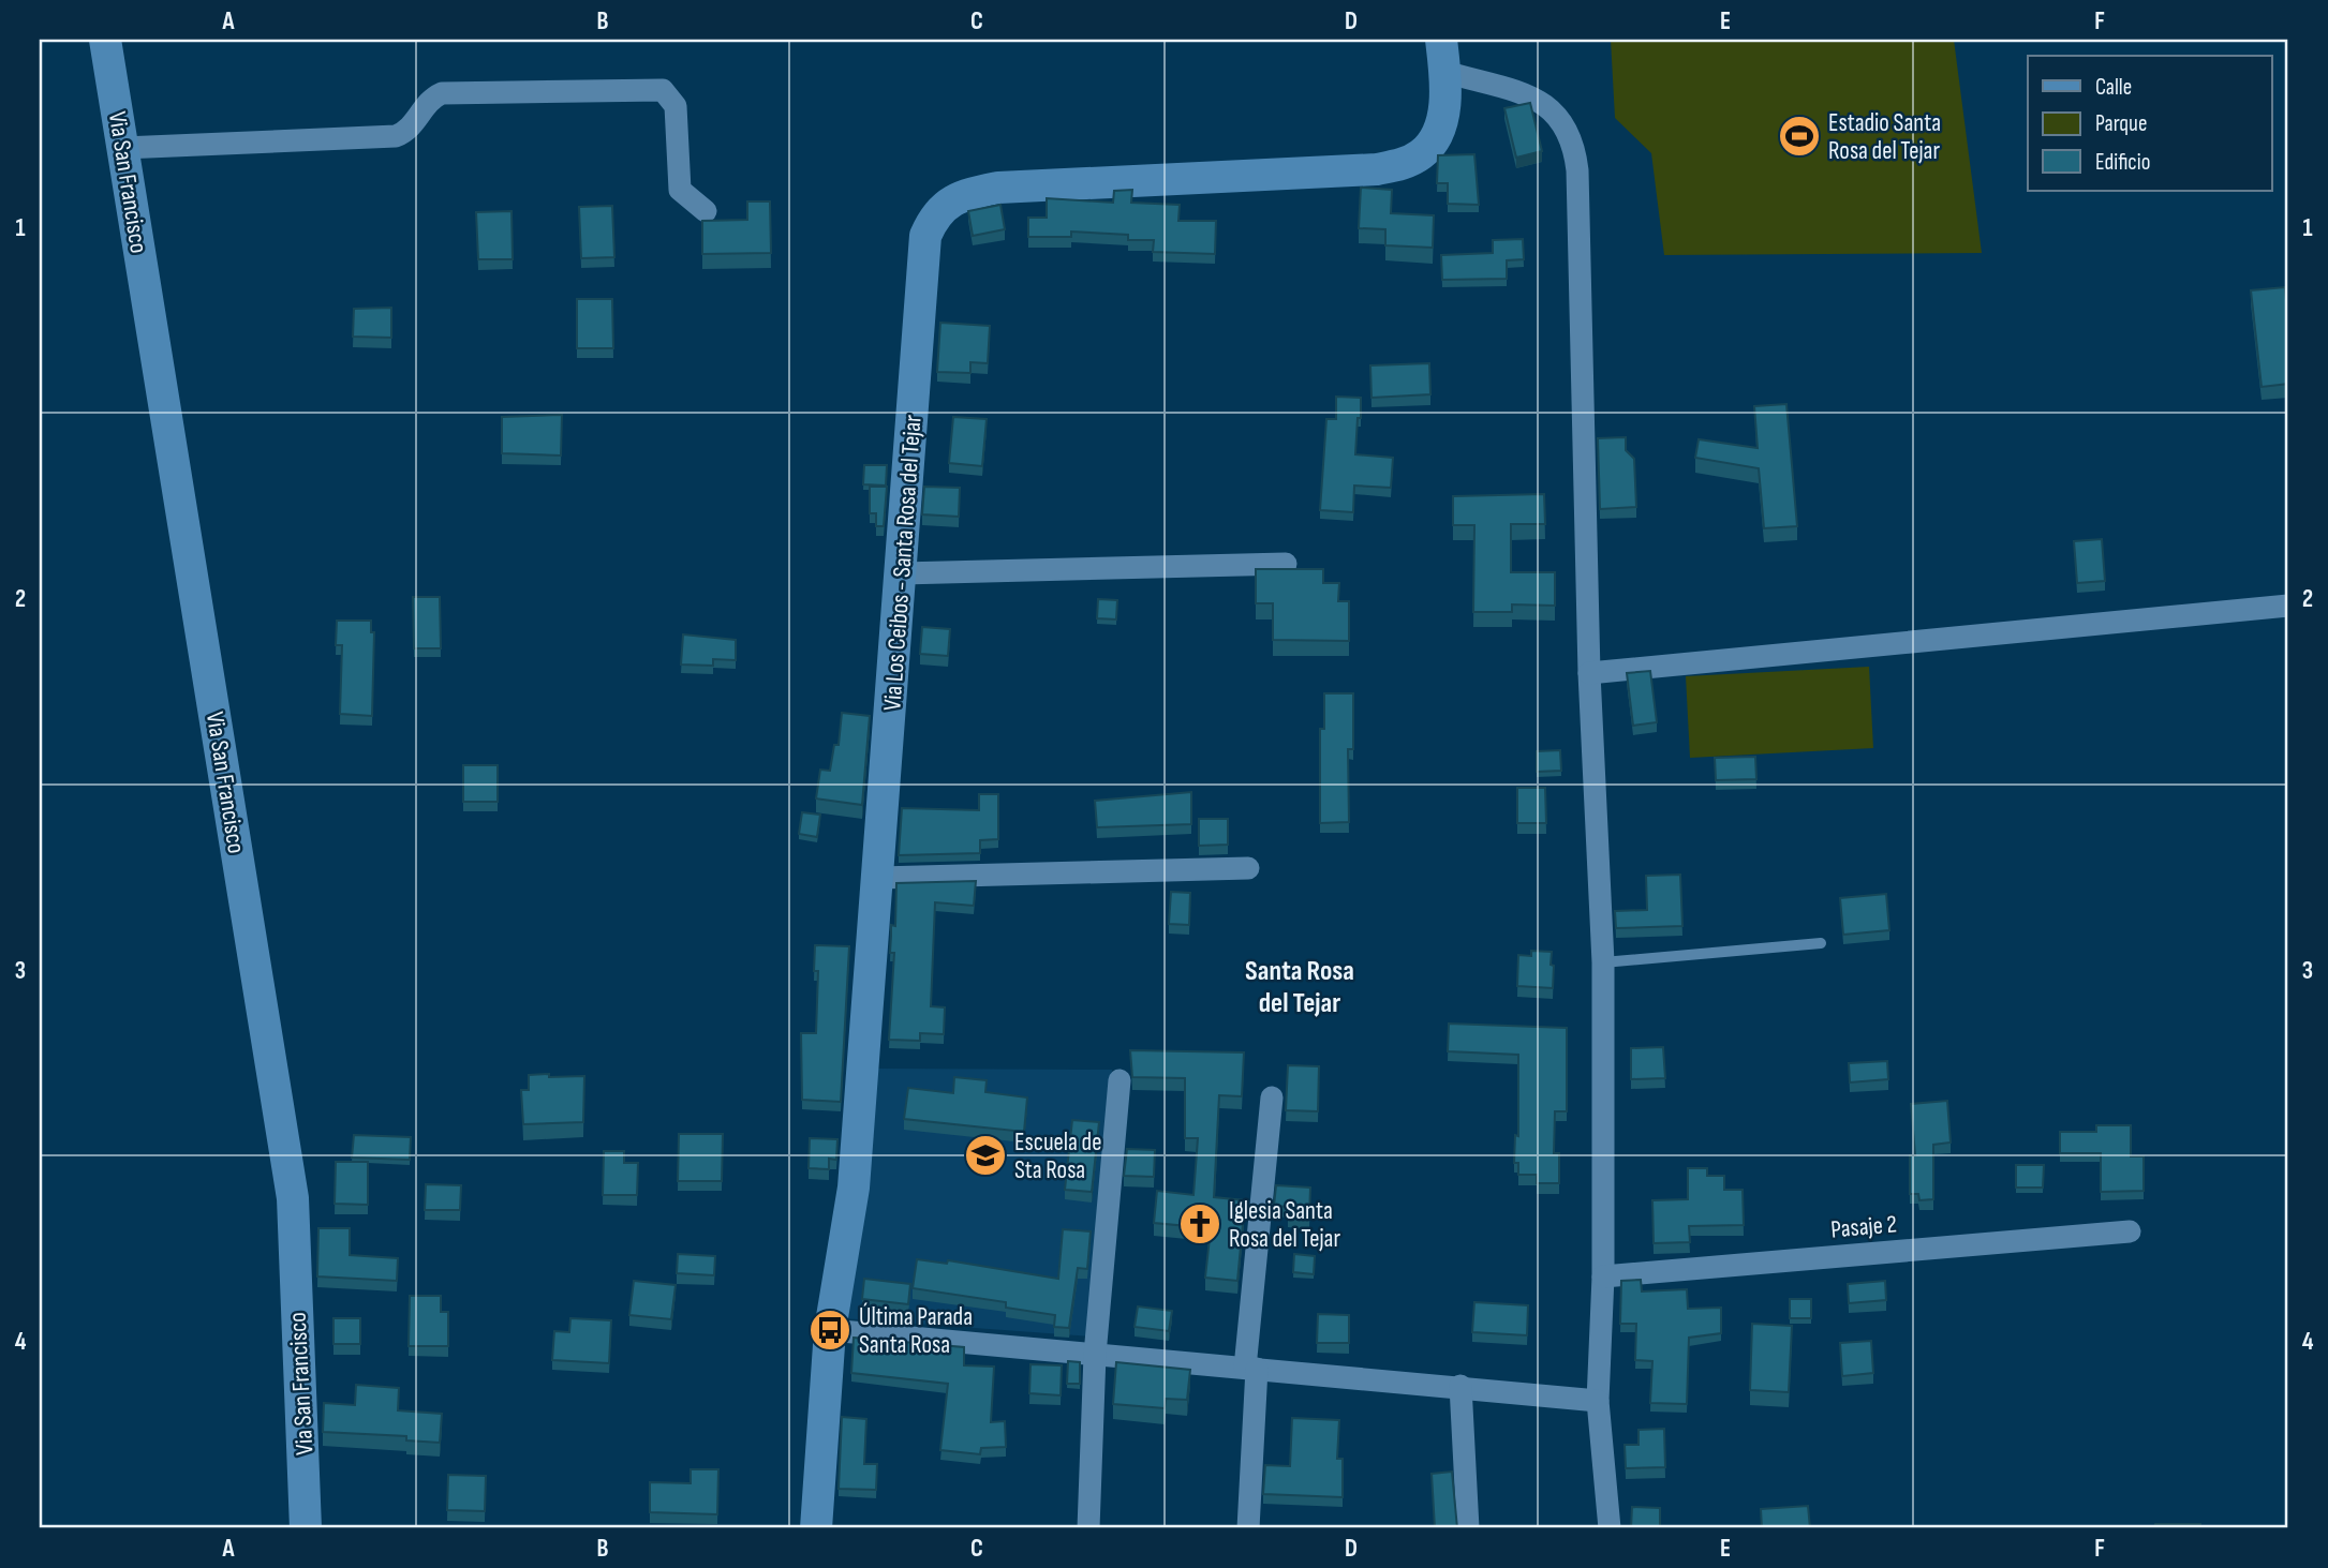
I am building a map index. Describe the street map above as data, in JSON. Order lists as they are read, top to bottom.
{
  "streets": {
    "main road": ["Via San Francisco", "Via Los Ceibos - Santa Rosa del Tejar"],
    "street": ["Pasaje 2"]
  },
  "districts": ["Santa Rosa del Tejar"],
  "places": {
    "sports": ["Estadio Santa Rosa del Tejar"],
    "school or university": ["Escuela de Sta Rosa"],
    "church": ["Iglesia Santa Rosa del Tejar"],
    "bus stop": ["Última Parada Santa Rosa"]
  },
  "legend": ["Calle", "Parque", "Edificio"],
  "grid": {
    "columns": [
      "A",
      "B",
      "C",
      "D",
      "E",
      "F"
    ],
    "rows": [
      "1",
      "2",
      "3",
      "4"
    ]
  }
}
